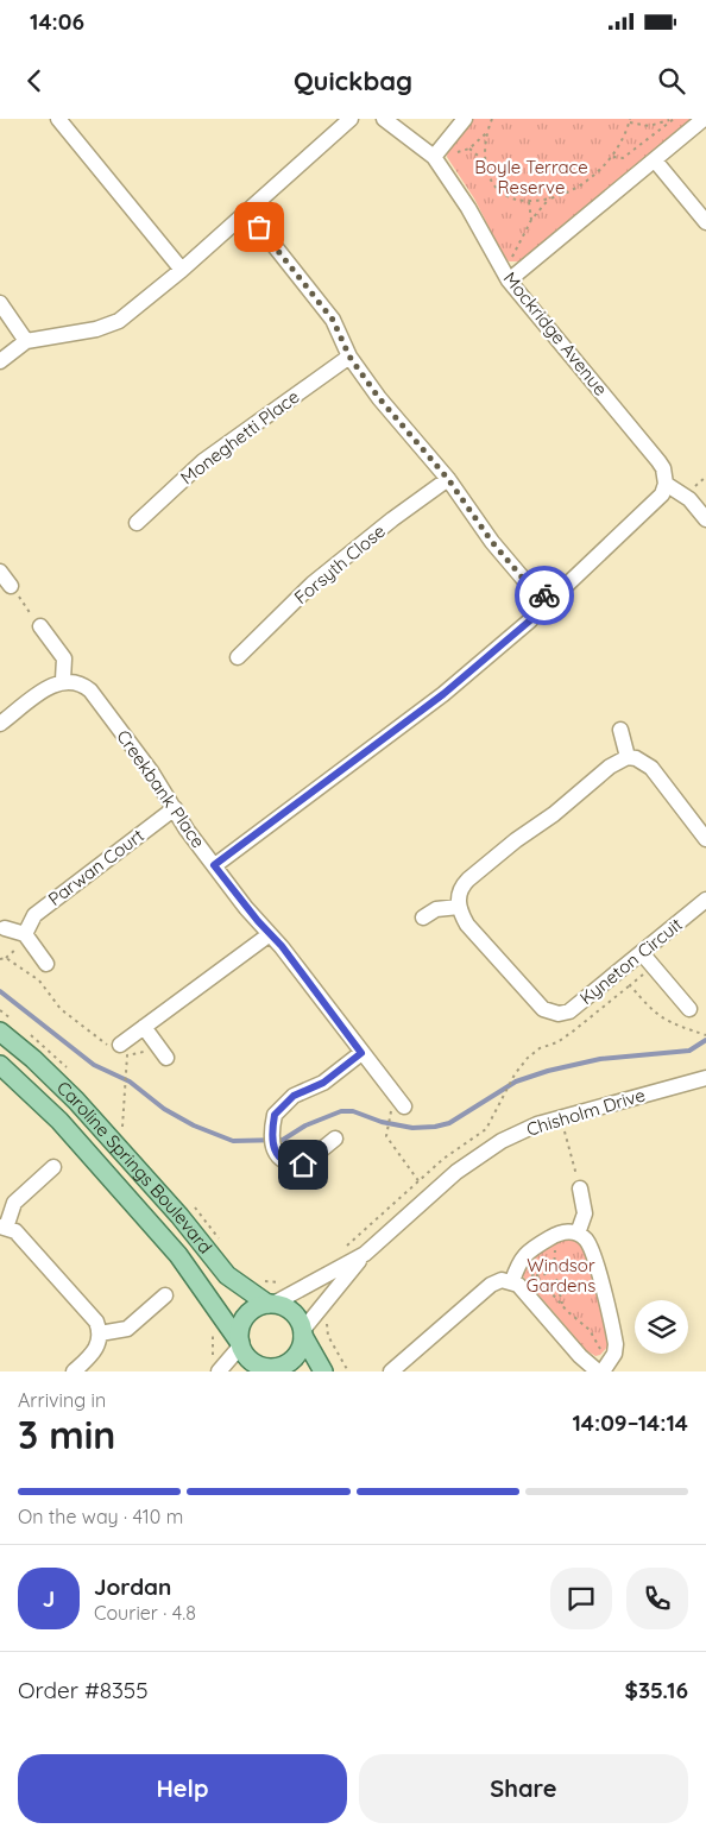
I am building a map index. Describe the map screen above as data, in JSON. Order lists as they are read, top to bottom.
{
  "streets": {
    "main road": ["Caroline Springs Boulevard"],
    "street": [
      "Mockridge Avenue",
      "Moneghetti Place",
      "Forsyth Close",
      "Creekbank Place",
      "Parwan Court",
      "Kyneton Circuit",
      "Chisholm Drive"
    ]
  },
  "crossings": [
    ["Creekbank Place", "Parwan Court"],
    ["Chisholm Drive", "Caroline Springs Boulevard"]
  ],
  "parks": ["Boyle Terrace Reserve", "Windsor Gardens"],
  "page": {
    "status": "14:06",
    "header": "Quickbag",
    "heading": ["3 min", "Arriving in", "14:09–14:14"],
    "panel": [
      "Jordan",
      "Courier · 4.8",
      "Order #8355",
      "$35.16"
    ],
    "bar": "On the way · 410 m",
    "round": "J",
    "buttons": ["Help", "Share"]
  }
}
